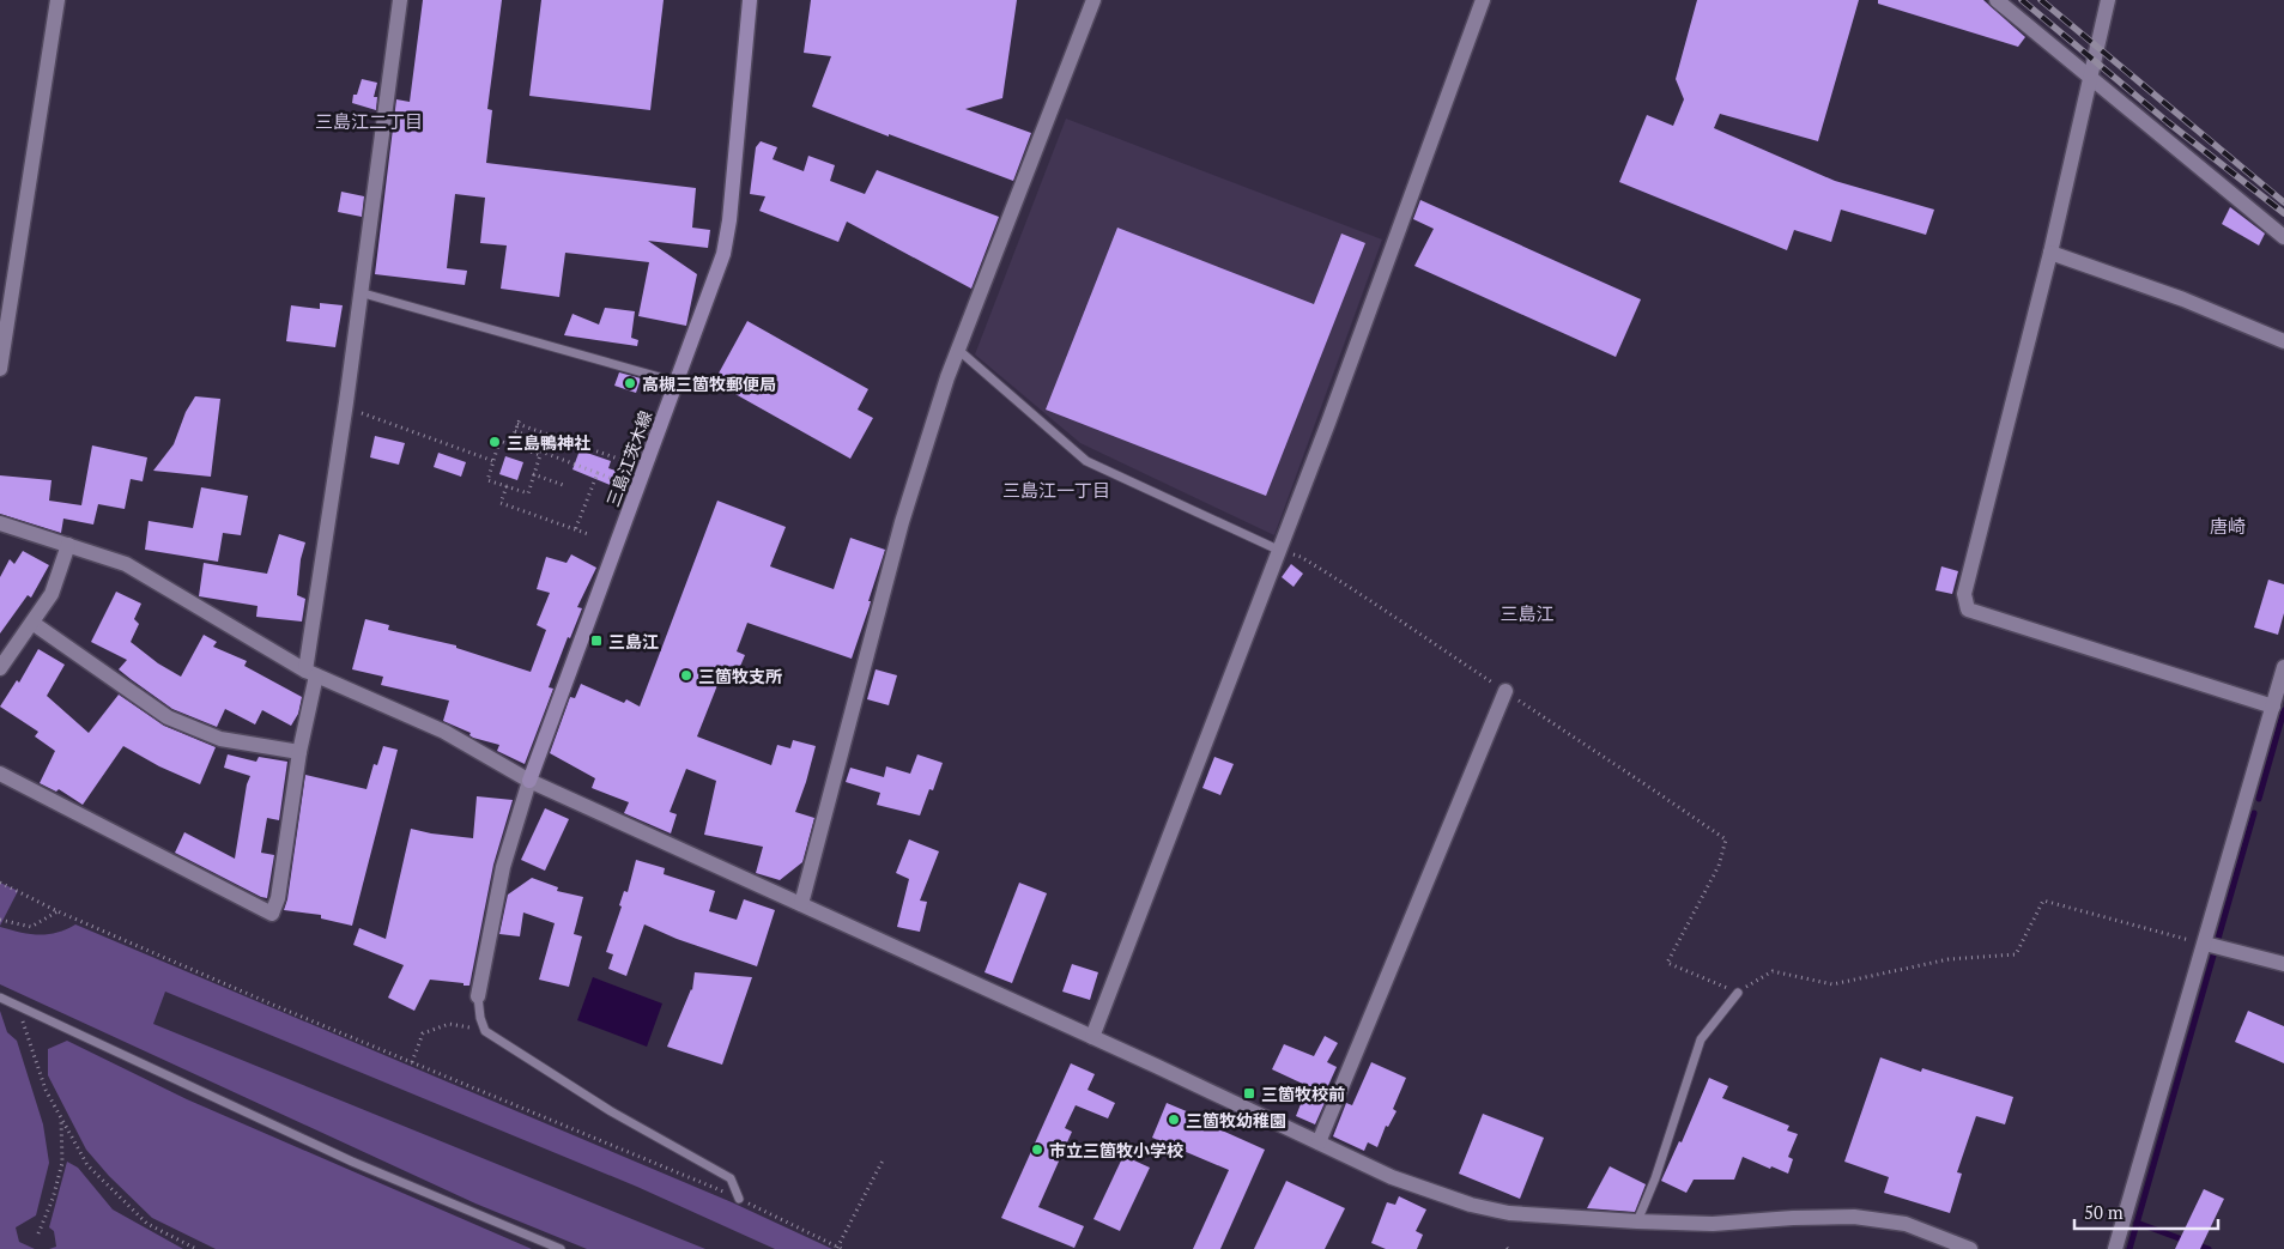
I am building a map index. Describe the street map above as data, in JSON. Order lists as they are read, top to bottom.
{
  "streets": {
    "main road": ["三島江茨木線"]
  },
  "districts": [
    "三島江二丁目",
    "三島江一丁目",
    "唐崎",
    "三島江"
  ],
  "places": {
    "other": [
      "高槻三箇牧郵便局",
      "三島鴨神社",
      "三箇牧支所",
      "三箇牧幼稚園",
      "市立三箇牧小学校"
    ],
    "transit": ["三島江", "三箇牧校前"]
  },
  "scale_bar": "50 m"
}
